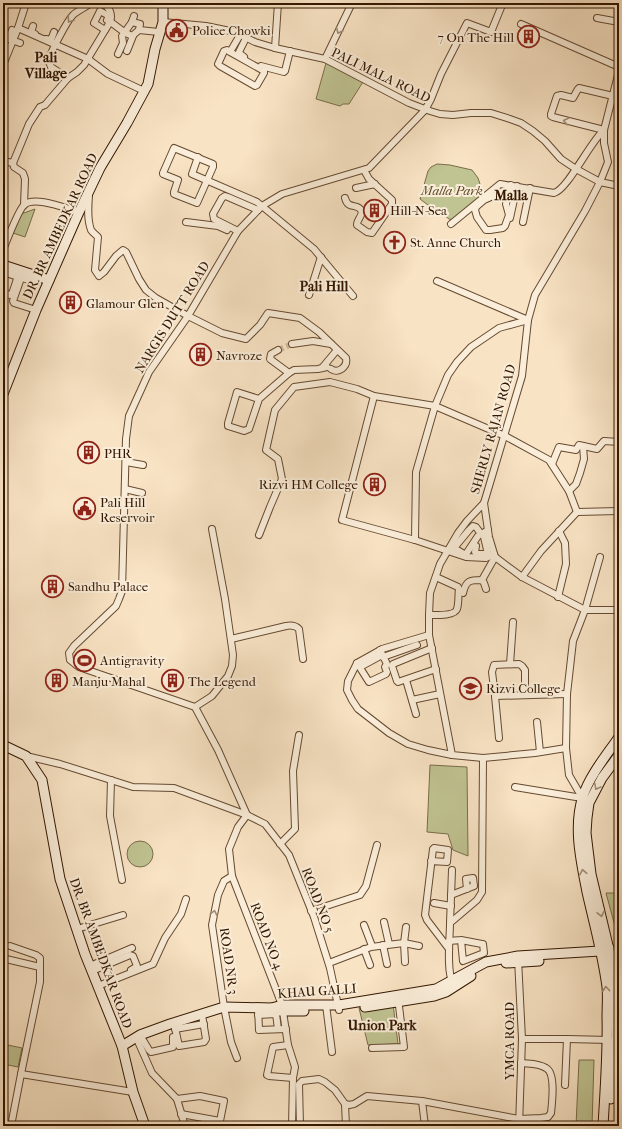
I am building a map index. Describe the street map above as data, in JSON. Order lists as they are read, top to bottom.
{
  "streets": {
    "street": [
      "PALI MALA ROAD",
      "DR. BR AMBEDKAR ROAD",
      "NARGIS DUTT ROAD",
      "SHERLY RAJAN ROAD",
      "ROAD NO 5",
      "ROAD NO 4",
      "ROAD NR 3",
      "KHAU GALLI",
      "YMCA ROAD"
    ]
  },
  "crossings": [
    ["PALI MALA ROAD", "DR. BR AMBEDKAR ROAD"],
    ["PALI MALA ROAD", "NARGIS DUTT ROAD"],
    ["PALI MALA ROAD", "SHERLY RAJAN ROAD"],
    ["DR. BR AMBEDKAR ROAD", "ROAD NO 5"],
    ["ROAD NO 5", "ROAD NO 4"],
    ["ROAD NO 5", "KHAU GALLI"],
    ["ROAD NO 4", "ROAD NR 3"],
    ["ROAD NO 4", "KHAU GALLI"],
    ["ROAD NR 3", "KHAU GALLI"],
    ["KHAU GALLI", "YMCA ROAD"]
  ],
  "one_way": ["ROAD NR 3"],
  "districts": [
    "Pali Village",
    "Malla",
    "Pali Hill",
    "Union Park"
  ],
  "parks": ["Malla Park"],
  "places": {
    "public building": ["Police Chowki", "Pali Hill Reservoir"],
    "building": [
      "7 On The Hill",
      "Hill-N-Sea",
      "Glamour Glen",
      "Navroze",
      "PHR",
      "Rizvi HM College",
      "Sandhu Palace",
      "Manju Mahal",
      "The Legend"
    ],
    "church": ["St. Anne Church"],
    "sports": ["Antigravity"],
    "school or university": ["Rizvi College"]
  }
}
